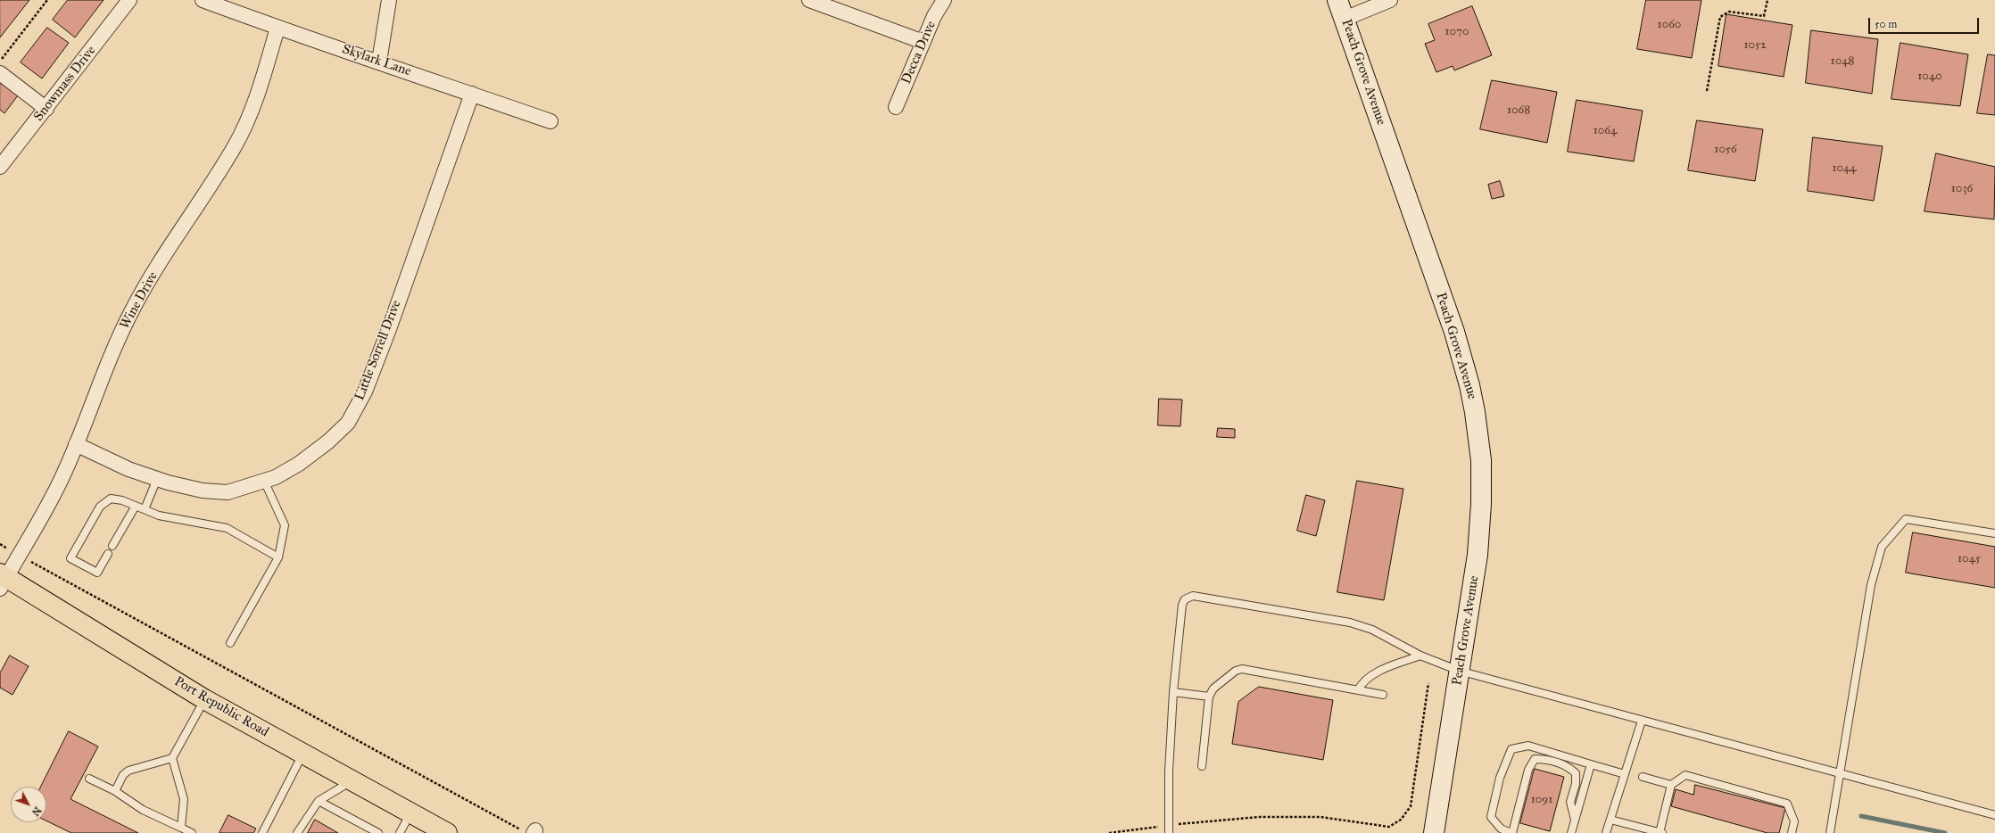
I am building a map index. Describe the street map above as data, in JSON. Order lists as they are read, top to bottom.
{
  "streets": {
    "main road": ["Peach Grove Avenue", "Port Republic Road"],
    "street": [
      "Decca Drive",
      "Skylark Lane",
      "Snowmass Drive",
      "Wine Drive",
      "Little Sorrell Drive"
    ]
  },
  "crossings": [
    ["Skylark Lane", "Wine Drive"],
    ["Skylark Lane", "Little Sorrell Drive"],
    ["Wine Drive", "Little Sorrell Drive"],
    ["Wine Drive", "Port Republic Road"]
  ],
  "house_numbers": [
    "1060",
    "1070",
    "1052",
    "1048",
    "1040",
    "1068",
    "1064",
    "1056",
    "1044",
    "1036",
    "1045",
    "1091"
  ],
  "scale_bar": "50 m",
  "north": "bottom right"
}
